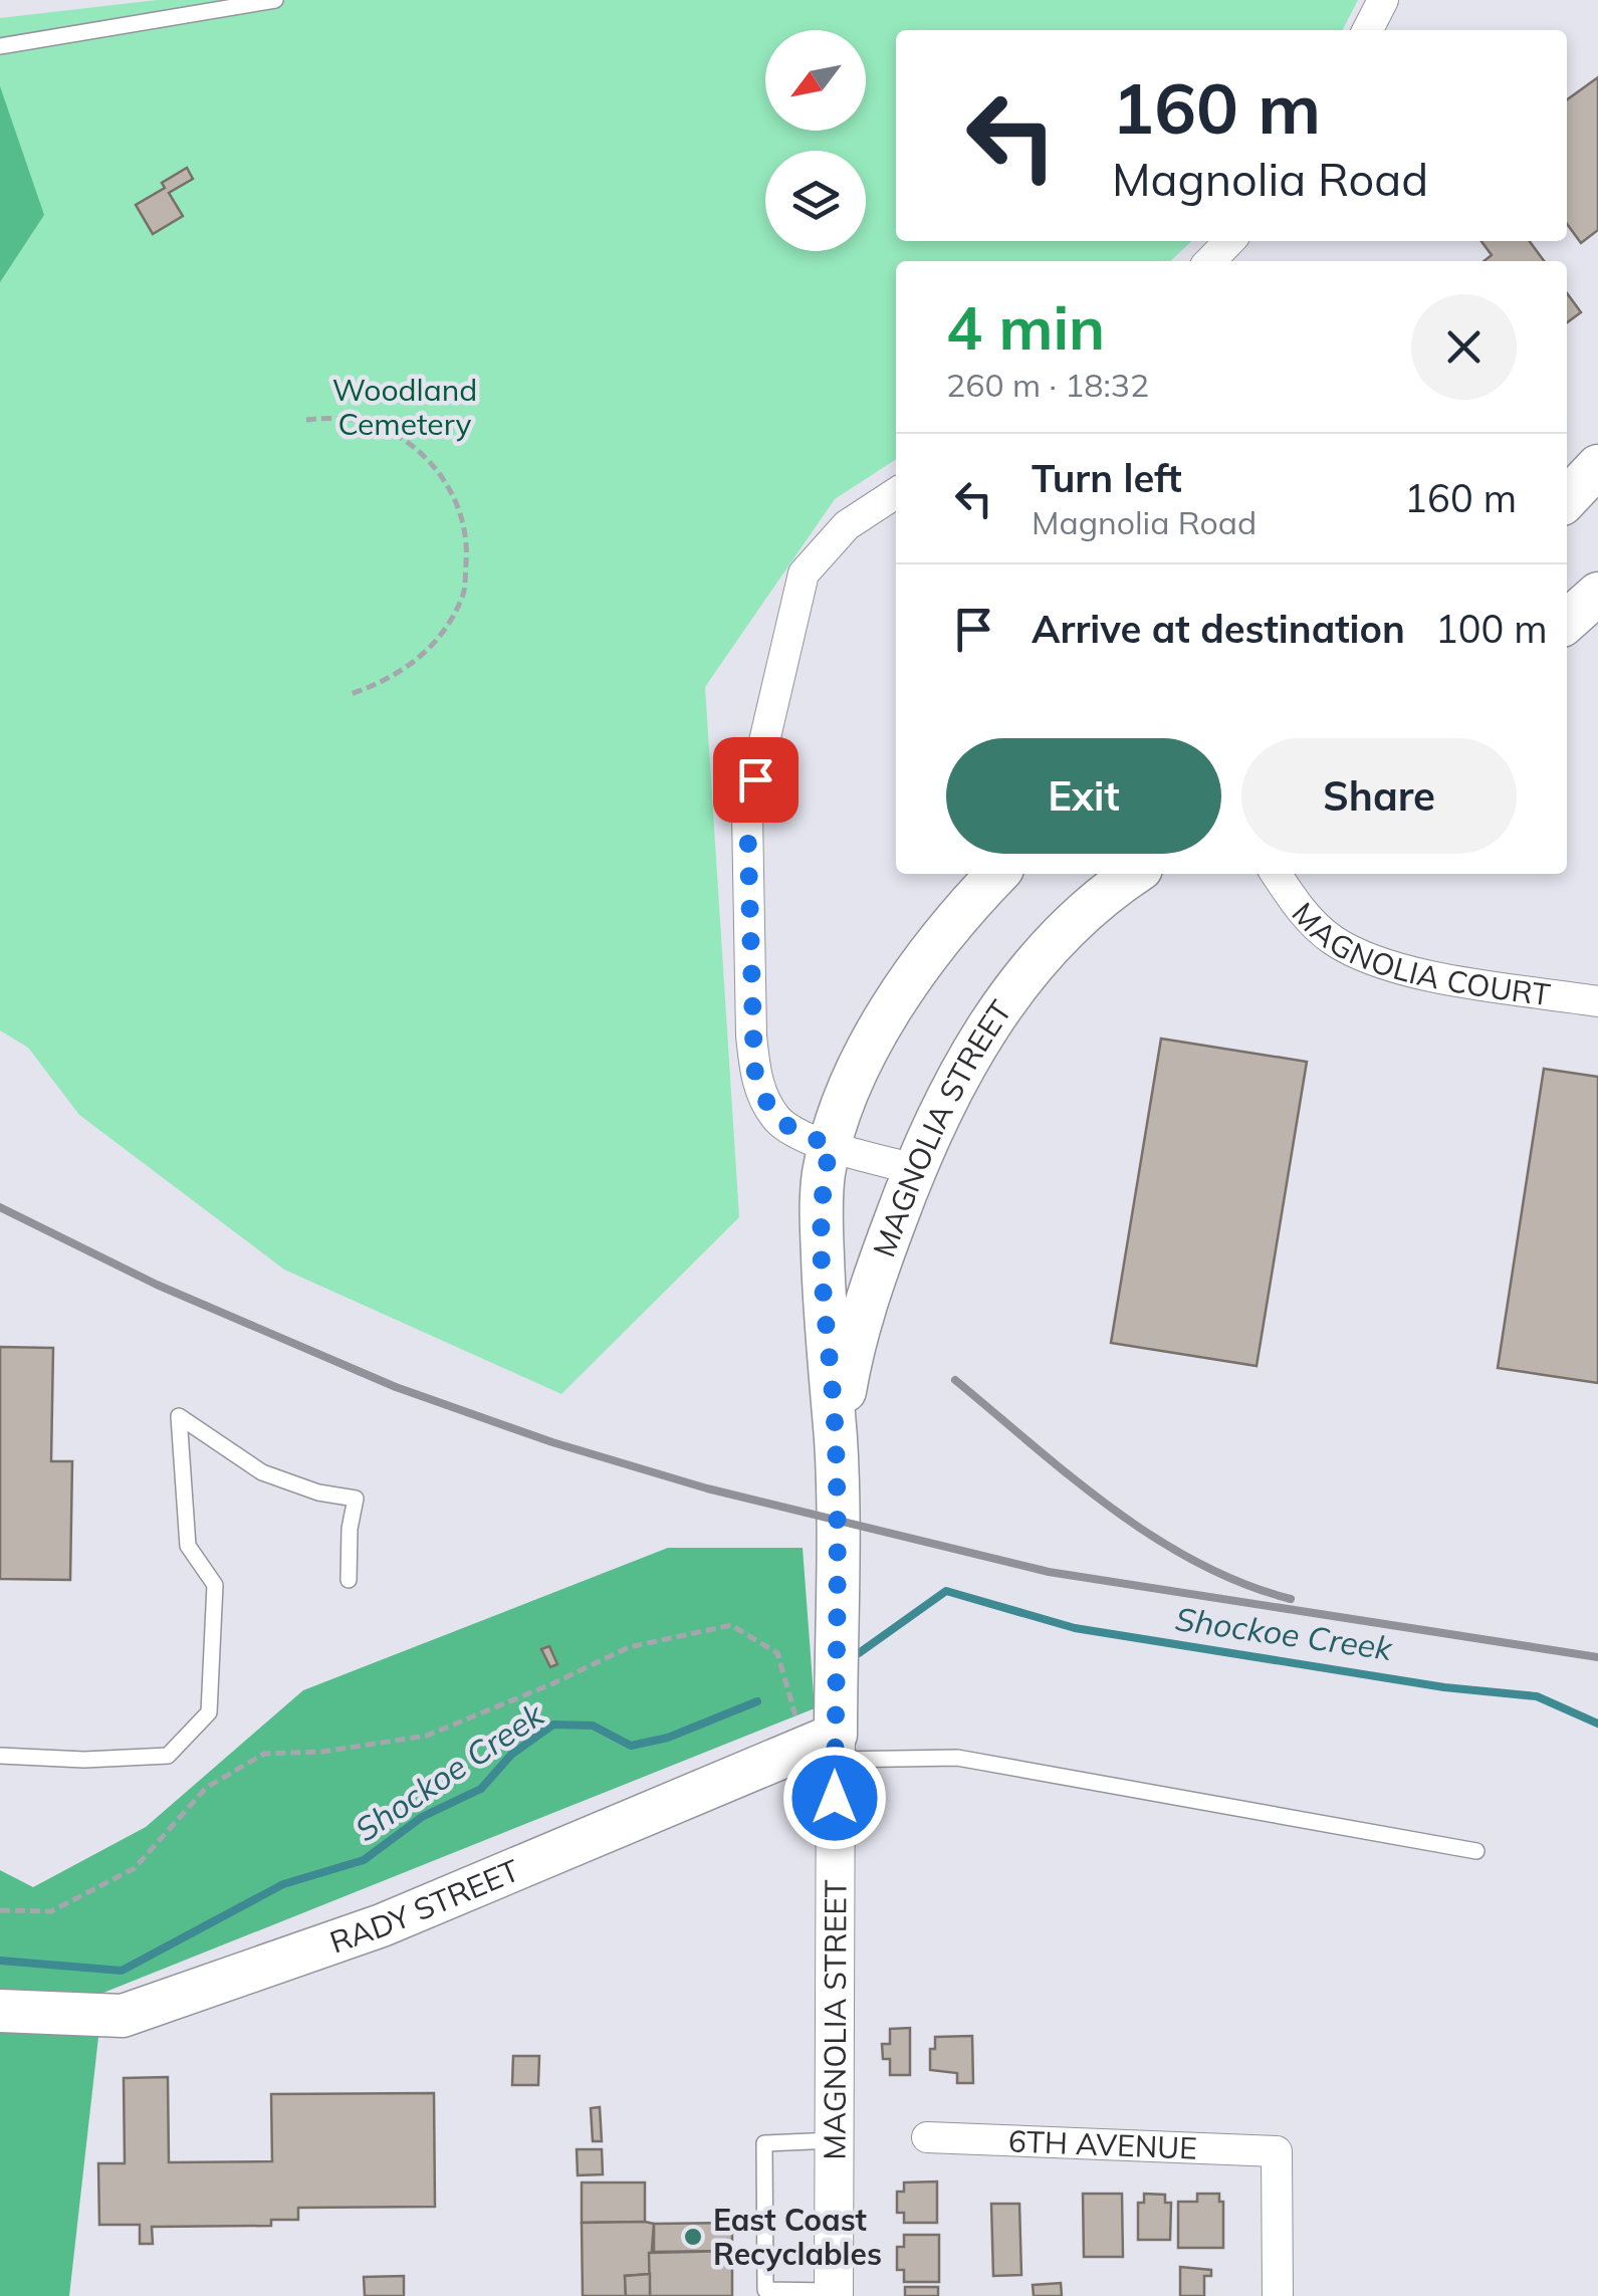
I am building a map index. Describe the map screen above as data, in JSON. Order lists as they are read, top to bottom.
{
  "streets": {
    "main road": ["MAGNOLIA STREET", "RADY STREET"],
    "street": ["MAGNOLIA COURT", "6TH AVENUE"]
  },
  "crossings": [
    ["MAGNOLIA STREET", "RADY STREET"]
  ],
  "water": ["Shockoe Creek"],
  "parks": ["Woodland Cemetery"],
  "places": ["East Coast Recyclables"],
  "north": "bottom left",
  "page": {
    "turn": ["160 m", "Magnolia Road"],
    "heading": ["4 min", "260 m · 18:32"],
    "list": [
      {
        "name": "Turn left",
        "note": "Magnolia Road",
        "value": "160 m"
      },
      {
        "name": "Arrive at destination",
        "value": "100 m"
      }
    ],
    "buttons": ["Exit", "Share"]
  }
}
